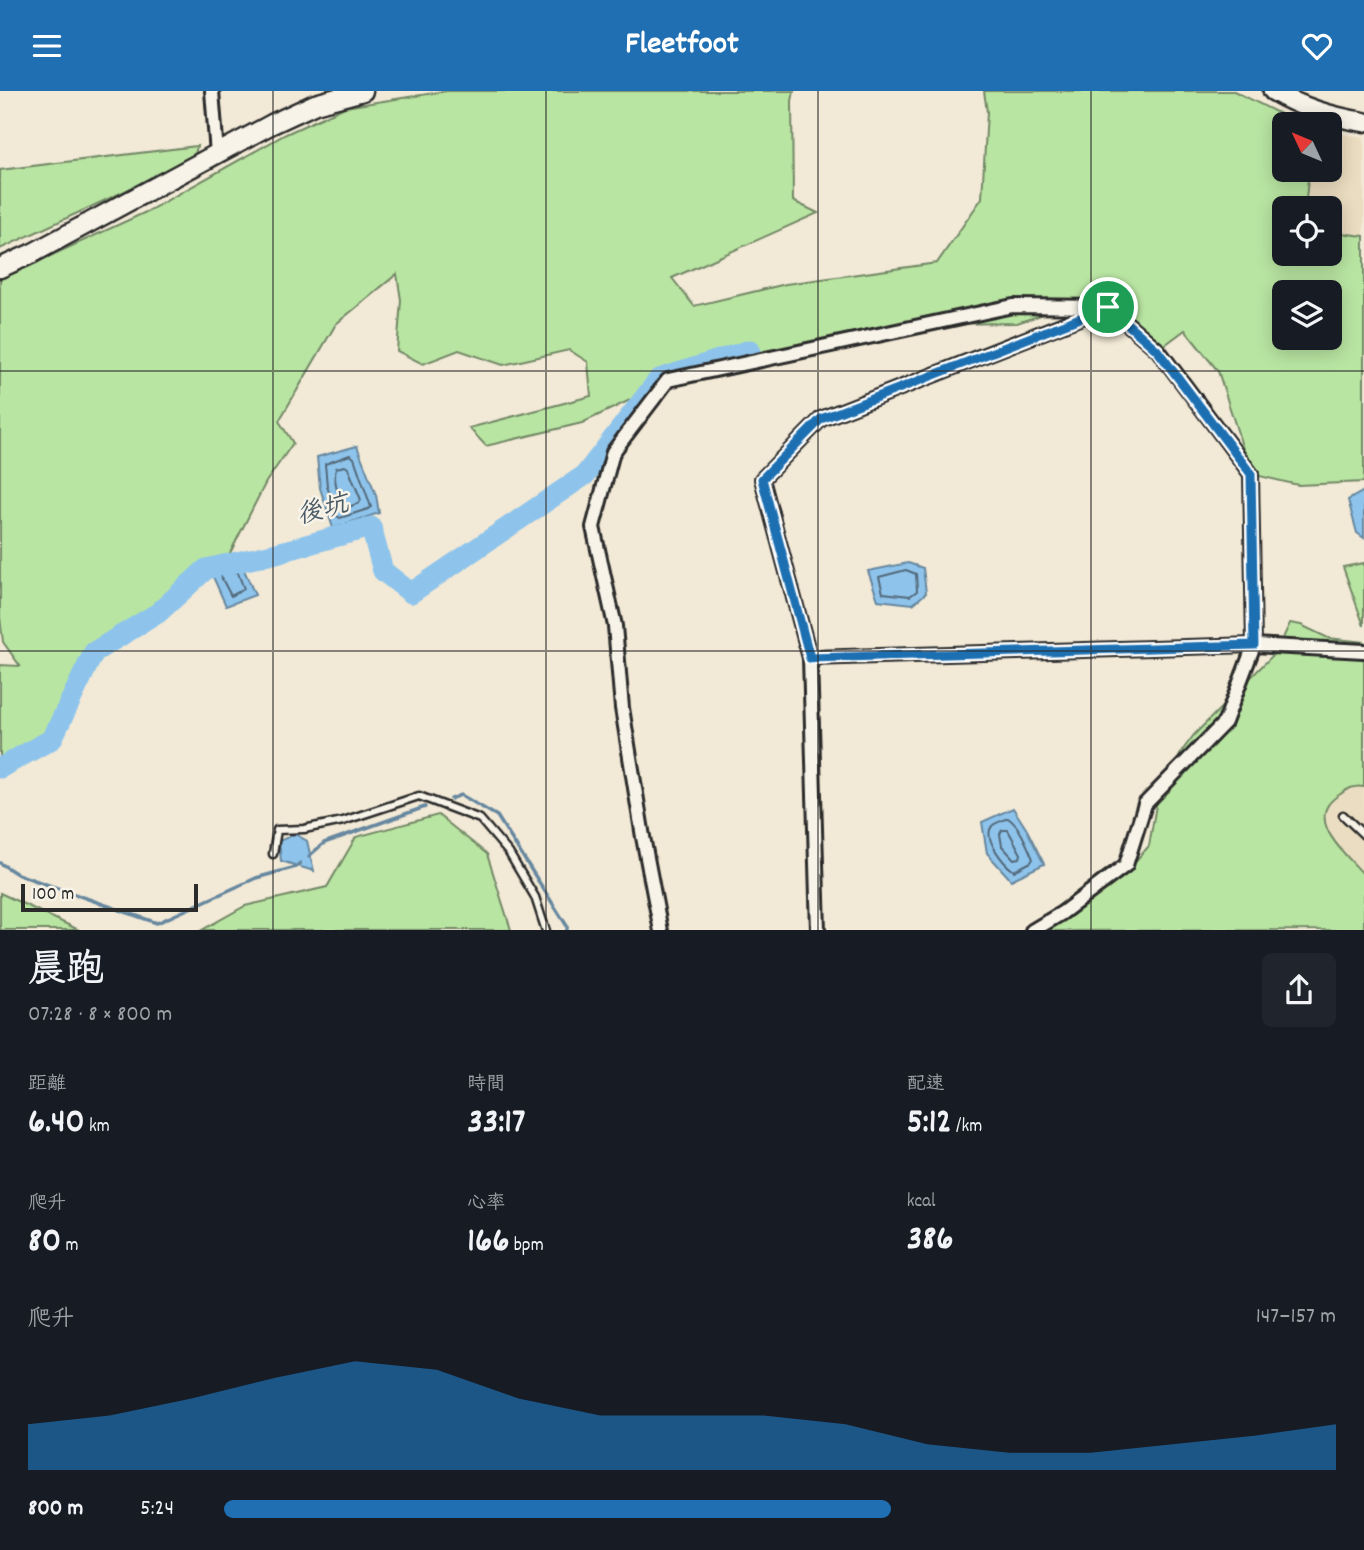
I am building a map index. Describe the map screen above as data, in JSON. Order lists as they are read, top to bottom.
{
  "water": ["後坑"],
  "scale_bar": "100 m",
  "north": "top left",
  "page": {
    "header": "Fleetfoot",
    "scale": "100 m",
    "heading": ["晨跑", "07:28 · 8 × 800 m"],
    "stats": [
      ["距離", "6.40 km"],
      ["時間", "33:17"],
      ["配速", "5:12 /km"],
      ["爬升", "80 m"],
      ["心率", "166 bpm"],
      ["kcal", "386"]
    ],
    "chart": ["爬升", "147–157 m"],
    "list": [
      {
        "name": "800 m",
        "note": "5:24"
      }
    ]
  }
}
